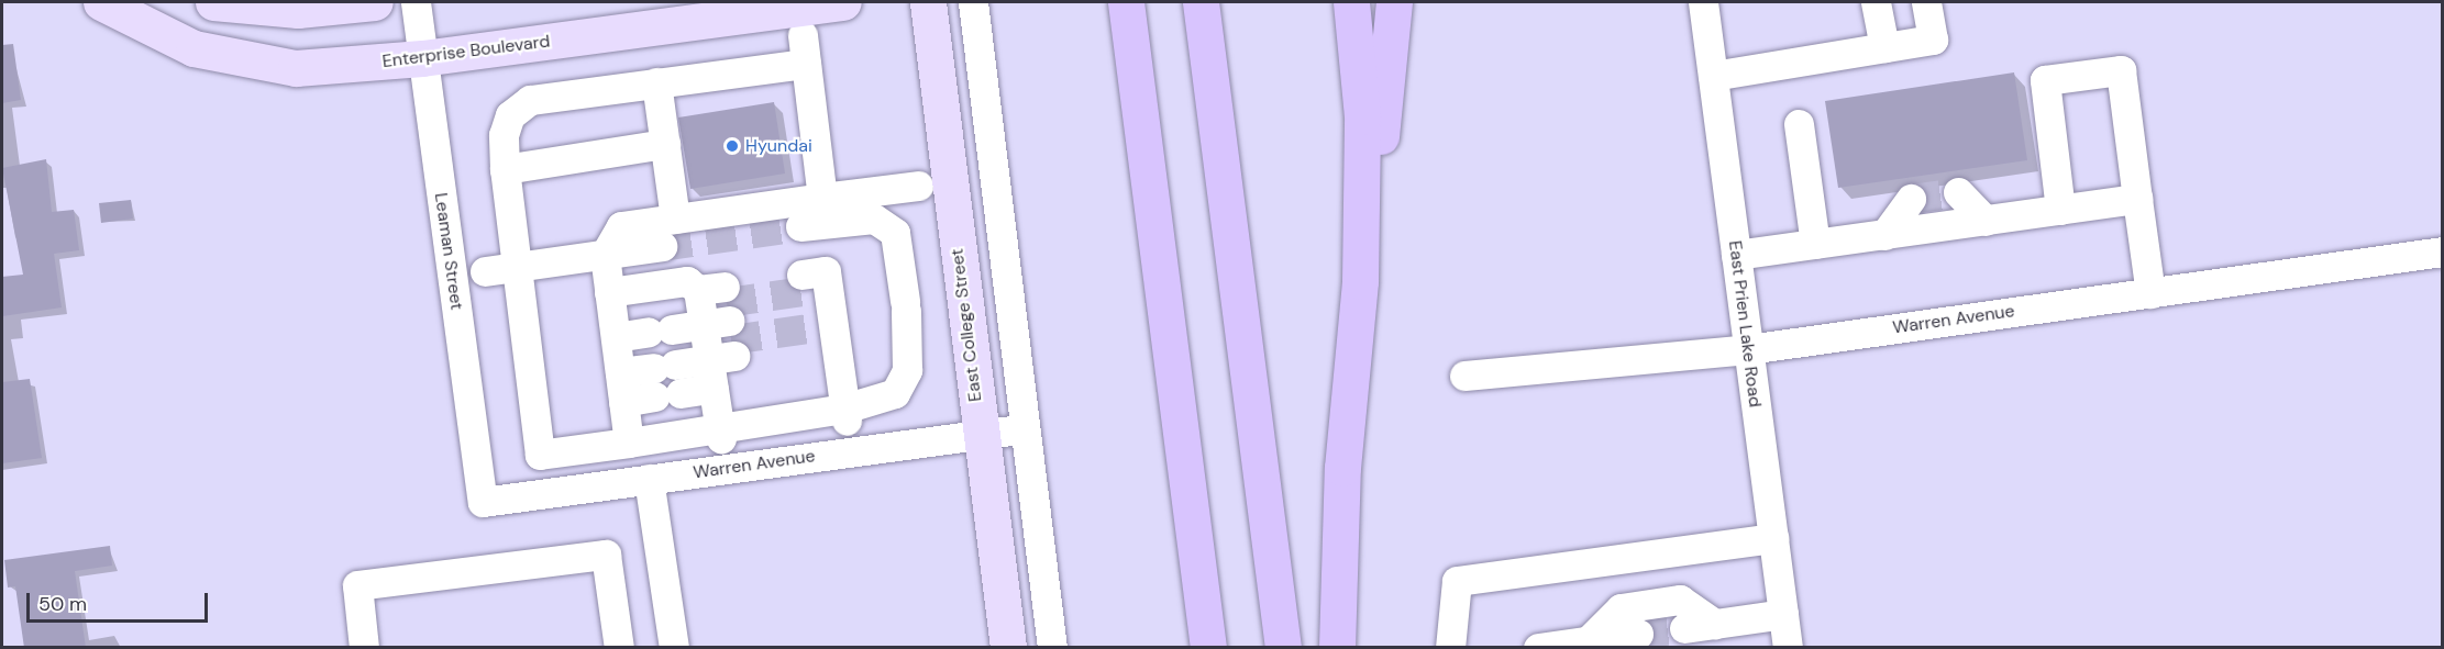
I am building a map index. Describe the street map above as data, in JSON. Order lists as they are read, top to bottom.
{
  "streets": {
    "main road": ["Enterprise Boulevard", "East College Street"],
    "street": ["Leaman Street", "Warren Avenue", "East Prien Lake Road"]
  },
  "crossings": [
    ["Enterprise Boulevard", "Leaman Street"],
    ["Leaman Street", "Warren Avenue"],
    ["Warren Avenue", "East Prien Lake Road"],
    ["Warren Avenue", "East College Street"]
  ],
  "places": ["Hyundai"],
  "scale_bar": "50 m"
}
